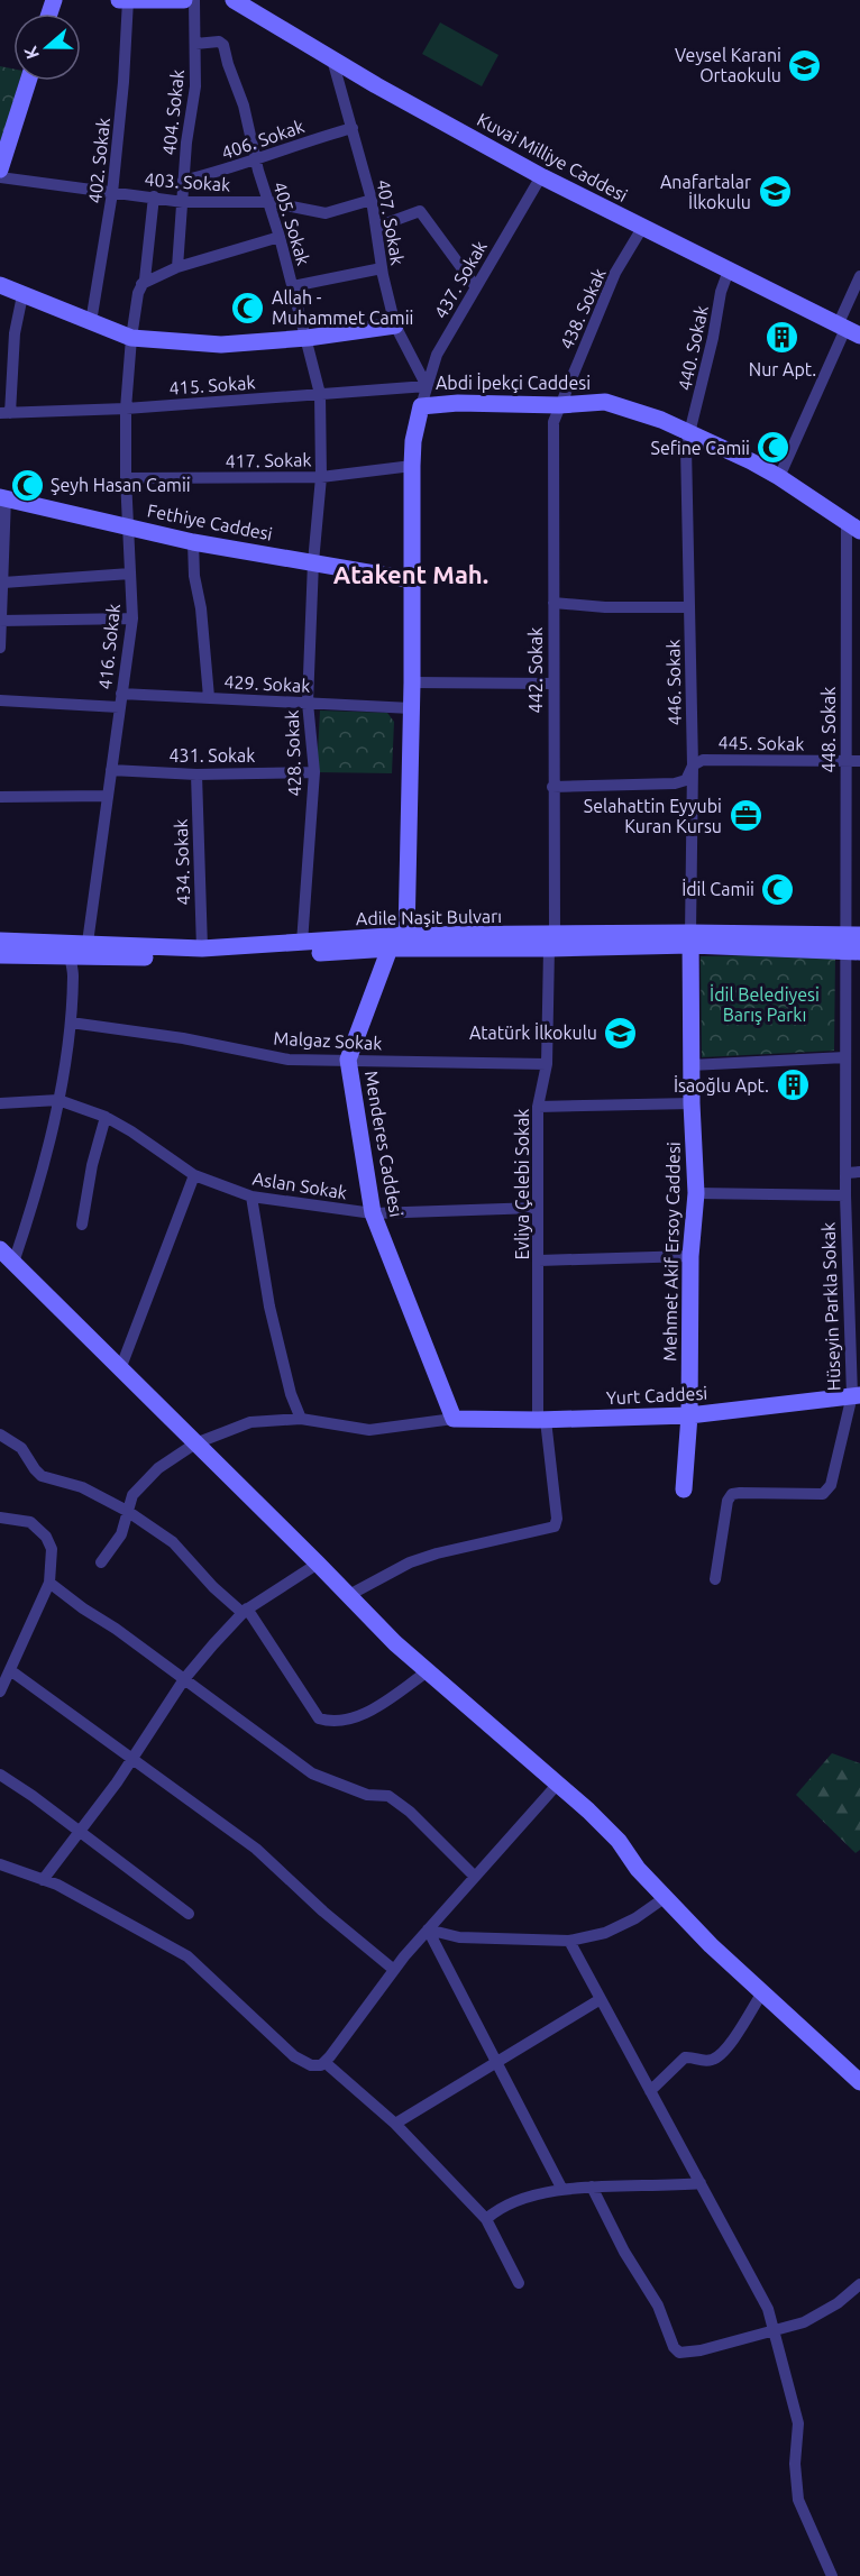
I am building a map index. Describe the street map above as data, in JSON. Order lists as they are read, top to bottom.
{
  "streets": {
    "street": [
      "404. Sokak",
      "406. Sokak",
      "Kuvai Milliye Caddesi",
      "402. Sokak",
      "403. Sokak",
      "407. Sokak",
      "405. Sokak",
      "437. Sokak",
      "438. Sokak",
      "440. Sokak",
      "Abdi İpekçi Caddesi",
      "415. Sokak",
      "417. Sokak",
      "Fethiye Caddesi",
      "416. Sokak",
      "442. Sokak",
      "446. Sokak",
      "429. Sokak",
      "448. Sokak",
      "445. Sokak",
      "428. Sokak",
      "431. Sokak",
      "434. Sokak",
      "Adile Naşit Bulvarı",
      "Malgaz Sokak",
      "Menderes Caddesi",
      "Evliya Çelebi Sokak",
      "Aslan Sokak",
      "Mehmet Akif Ersoy Caddesi",
      "Hüseyin Parkla Sokak",
      "Yurt Caddesi"
    ]
  },
  "crossings": [
    ["404. Sokak", "406. Sokak"],
    ["404. Sokak", "403. Sokak"],
    ["404. Sokak", "405. Sokak"],
    ["406. Sokak", "407. Sokak"],
    ["406. Sokak", "405. Sokak"],
    ["Kuvai Milliye Caddesi", "407. Sokak"],
    ["Kuvai Milliye Caddesi", "437. Sokak"],
    ["Kuvai Milliye Caddesi", "438. Sokak"],
    ["Kuvai Milliye Caddesi", "440. Sokak"],
    ["402. Sokak", "403. Sokak"],
    ["403. Sokak", "407. Sokak"],
    ["403. Sokak", "405. Sokak"],
    ["403. Sokak", "416. Sokak"],
    ["407. Sokak", "437. Sokak"],
    ["407. Sokak", "415. Sokak"],
    ["405. Sokak", "415. Sokak"],
    ["405. Sokak", "417. Sokak"],
    ["405. Sokak", "Fethiye Caddesi"],
    ["405. Sokak", "428. Sokak"],
    ["437. Sokak", "Abdi İpekçi Caddesi"],
    ["437. Sokak", "415. Sokak"],
    ["438. Sokak", "Abdi İpekçi Caddesi"],
    ["438. Sokak", "442. Sokak"],
    ["440. Sokak", "Abdi İpekçi Caddesi"],
    ["440. Sokak", "446. Sokak"],
    ["Abdi İpekçi Caddesi", "417. Sokak"],
    ["Abdi İpekçi Caddesi", "Fethiye Caddesi"],
    ["Abdi İpekçi Caddesi", "442. Sokak"],
    ["Abdi İpekçi Caddesi", "446. Sokak"],
    ["Abdi İpekçi Caddesi", "429. Sokak"],
    ["Abdi İpekçi Caddesi", "448. Sokak"],
    ["Abdi İpekçi Caddesi", "Adile Naşit Bulvarı"],
    ["415. Sokak", "416. Sokak"],
    ["417. Sokak", "416. Sokak"],
    ["Fethiye Caddesi", "416. Sokak"],
    ["Fethiye Caddesi", "428. Sokak"],
    ["416. Sokak", "429. Sokak"],
    ["416. Sokak", "431. Sokak"],
    ["416. Sokak", "Adile Naşit Bulvarı"],
    ["416. Sokak", "Malgaz Sokak"],
    ["416. Sokak", "Aslan Sokak"],
    ["442. Sokak", "445. Sokak"],
    ["442. Sokak", "Adile Naşit Bulvarı"],
    ["442. Sokak", "Evliya Çelebi Sokak"],
    ["446. Sokak", "445. Sokak"],
    ["446. Sokak", "Adile Naşit Bulvarı"],
    ["446. Sokak", "Mehmet Akif Ersoy Caddesi"],
    ["429. Sokak", "428. Sokak"],
    ["448. Sokak", "445. Sokak"],
    ["448. Sokak", "Adile Naşit Bulvarı"],
    ["448. Sokak", "Hüseyin Parkla Sokak"],
    ["428. Sokak", "431. Sokak"],
    ["428. Sokak", "Adile Naşit Bulvarı"],
    ["431. Sokak", "434. Sokak"],
    ["434. Sokak", "Adile Naşit Bulvarı"],
    ["Adile Naşit Bulvarı", "Menderes Caddesi"],
    ["Adile Naşit Bulvarı", "Evliya Çelebi Sokak"],
    ["Adile Naşit Bulvarı", "Mehmet Akif Ersoy Caddesi"],
    ["Adile Naşit Bulvarı", "Hüseyin Parkla Sokak"],
    ["Malgaz Sokak", "Menderes Caddesi"],
    ["Malgaz Sokak", "Evliya Çelebi Sokak"],
    ["Menderes Caddesi", "Aslan Sokak"],
    ["Menderes Caddesi", "Yurt Caddesi"],
    ["Evliya Çelebi Sokak", "Aslan Sokak"],
    ["Evliya Çelebi Sokak", "Yurt Caddesi"],
    ["Mehmet Akif Ersoy Caddesi", "Yurt Caddesi"],
    ["Hüseyin Parkla Sokak", "Yurt Caddesi"]
  ],
  "districts": ["Atakent Mah."],
  "parks": ["İdil Belediyesi Barış Parkı"],
  "places": {
    "school or university": ["Veysel Karani Ortaokulu", "Anafartalar İlkokulu", "Atatürk İlkokulu"],
    "mosque": [
      "Allah - Muhammet Camii",
      "Sefine Camii",
      "Şeyh Hasan Camii",
      "İdil Camii"
    ],
    "building": ["Nur Apt.", "İsaoğlu Apt."],
    "office": ["Selahattin Eyyubi Kuran Kursu"]
  },
  "north": "left"
}
